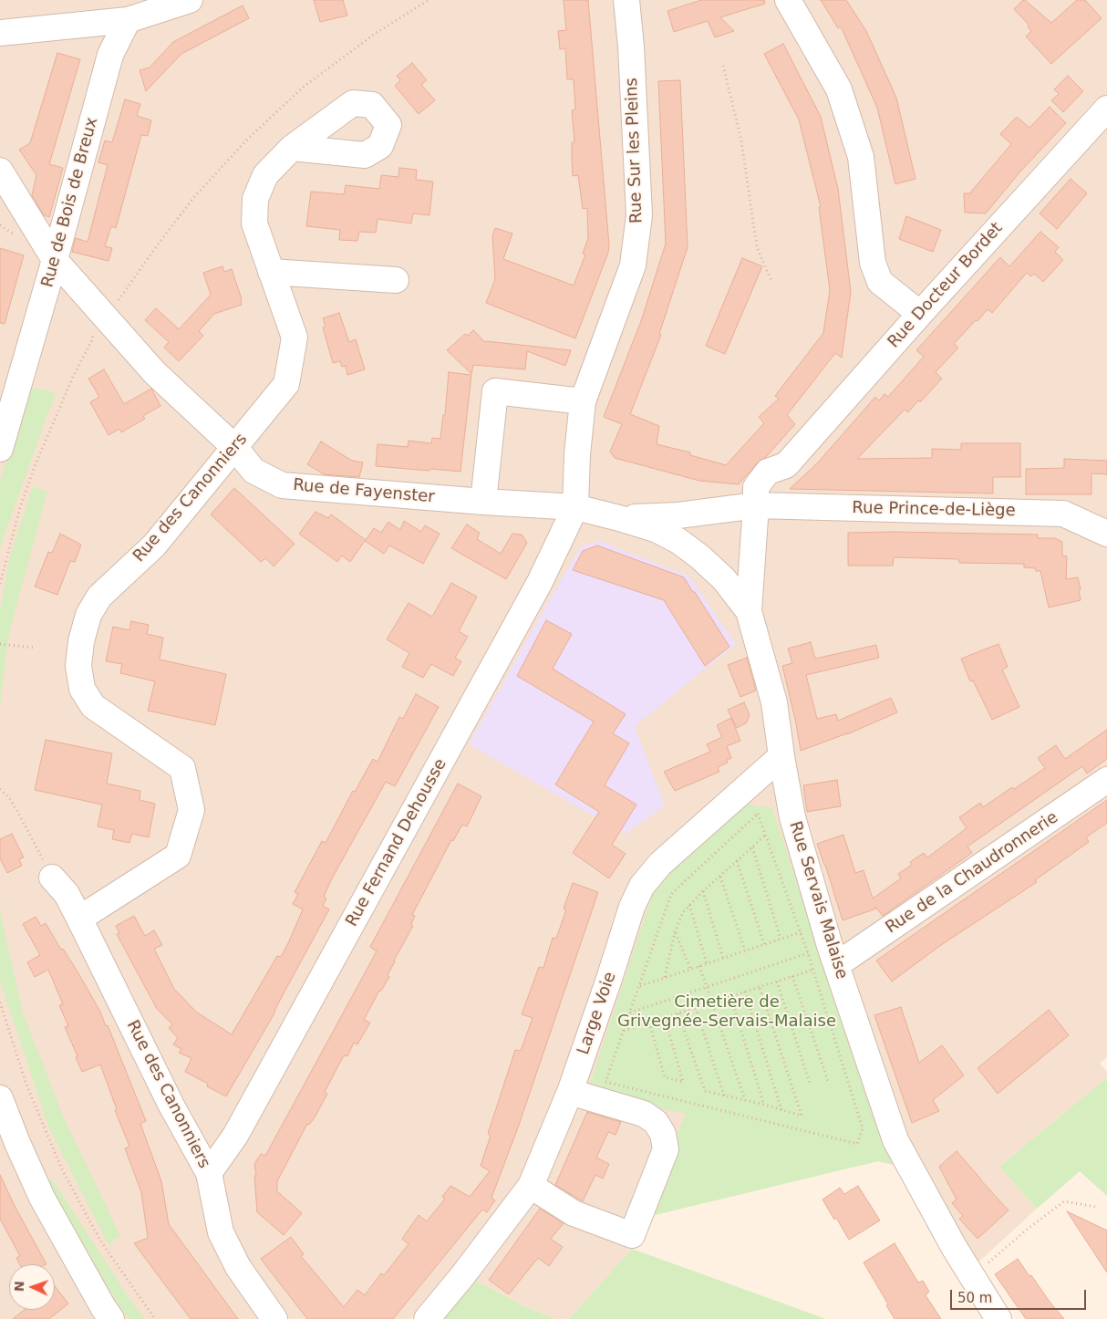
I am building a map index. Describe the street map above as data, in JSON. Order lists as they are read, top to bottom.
{
  "streets": {
    "street": [
      "Rue Sur les Pleins",
      "Rue de Bois de Breux",
      "Rue Docteur Bordet",
      "Rue de Fayenster",
      "Rue des Canonniers",
      "Rue Prince-de-Liège",
      "Rue Fernand Dehousse",
      "Rue de la Chaudronnerie",
      "Rue Servais Malaise",
      "Large Voie"
    ]
  },
  "crossings": [
    ["Rue Sur les Pleins", "Rue de Fayenster"],
    ["Rue Sur les Pleins", "Rue Fernand Dehousse"],
    ["Rue de Bois de Breux", "Rue de Fayenster"],
    ["Rue Docteur Bordet", "Rue Prince-de-Liège"],
    ["Rue Docteur Bordet", "Rue Servais Malaise"],
    ["Rue de Fayenster", "Rue des Canonniers"],
    ["Rue de Fayenster", "Rue Fernand Dehousse"],
    ["Rue des Canonniers", "Rue Fernand Dehousse"],
    ["Rue Prince-de-Liège", "Rue Servais Malaise"],
    ["Rue de la Chaudronnerie", "Rue Servais Malaise"],
    ["Rue Servais Malaise", "Large Voie"]
  ],
  "parks": ["Cimetière de Grivegnée-Servais-Malaise"],
  "scale_bar": "50 m",
  "north": "left"
}
